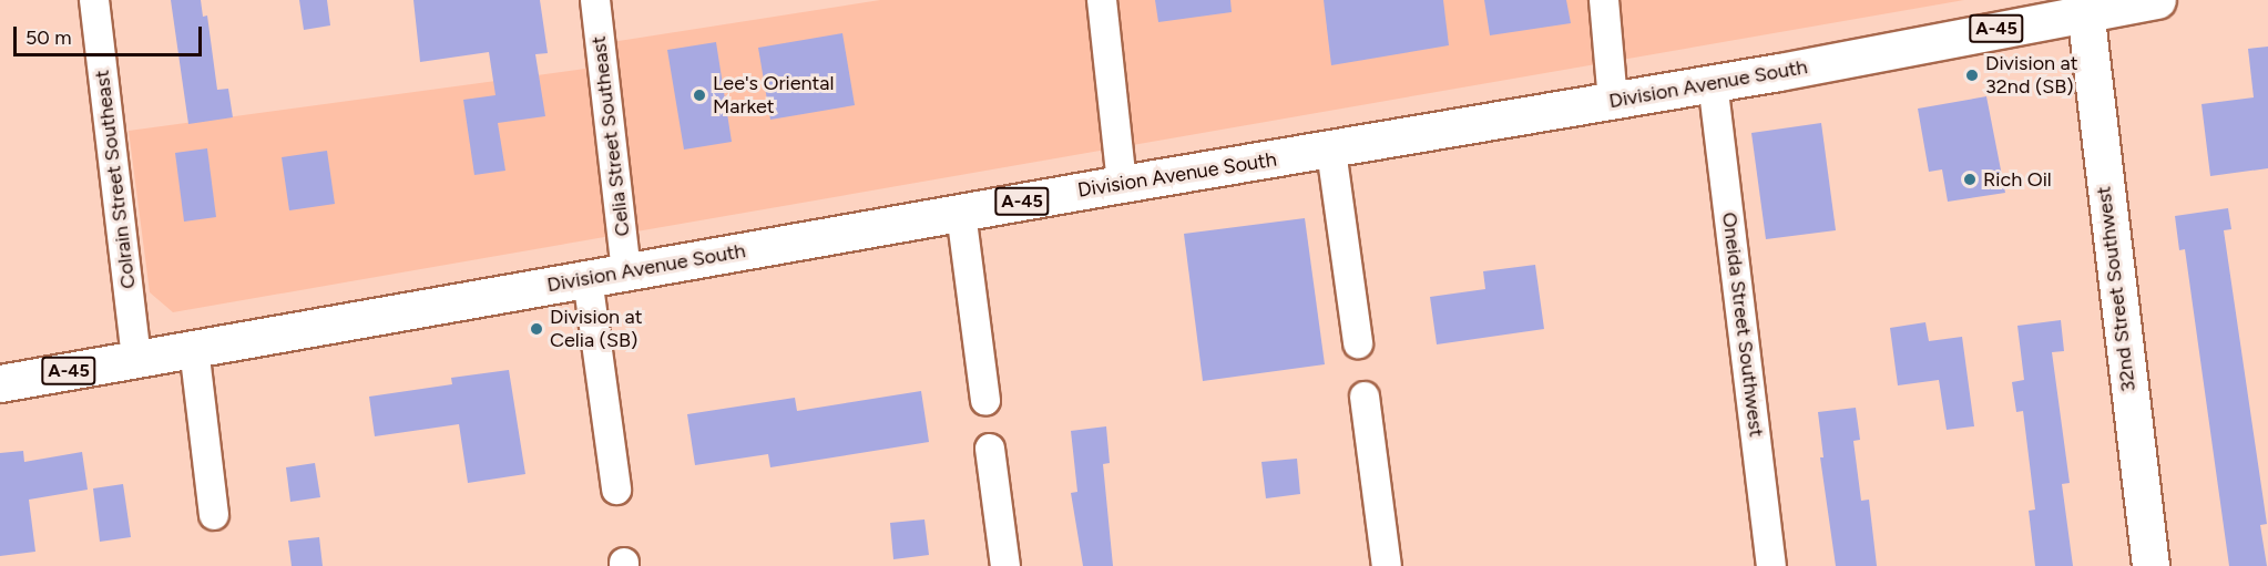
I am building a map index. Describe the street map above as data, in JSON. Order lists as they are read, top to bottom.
{
  "streets": {
    "main road": ["A-45", "Division Avenue South", "32nd Street Southwest"],
    "street": ["Celia Street Southeast", "Colrain Street Southeast", "Oneida Street Southwest"]
  },
  "crossings": [
    ["Division Avenue South", "Celia Street Southeast"],
    ["Division Avenue South", "Colrain Street Southeast"],
    ["Division Avenue South", "32nd Street Southwest"],
    ["Division Avenue South", "Oneida Street Southwest"]
  ],
  "places": [
    "Division at 32nd (SB)",
    "Lee's Oriental Market",
    "Rich Oil",
    "Division at Celia (SB)"
  ],
  "scale_bar": "50 m"
}
